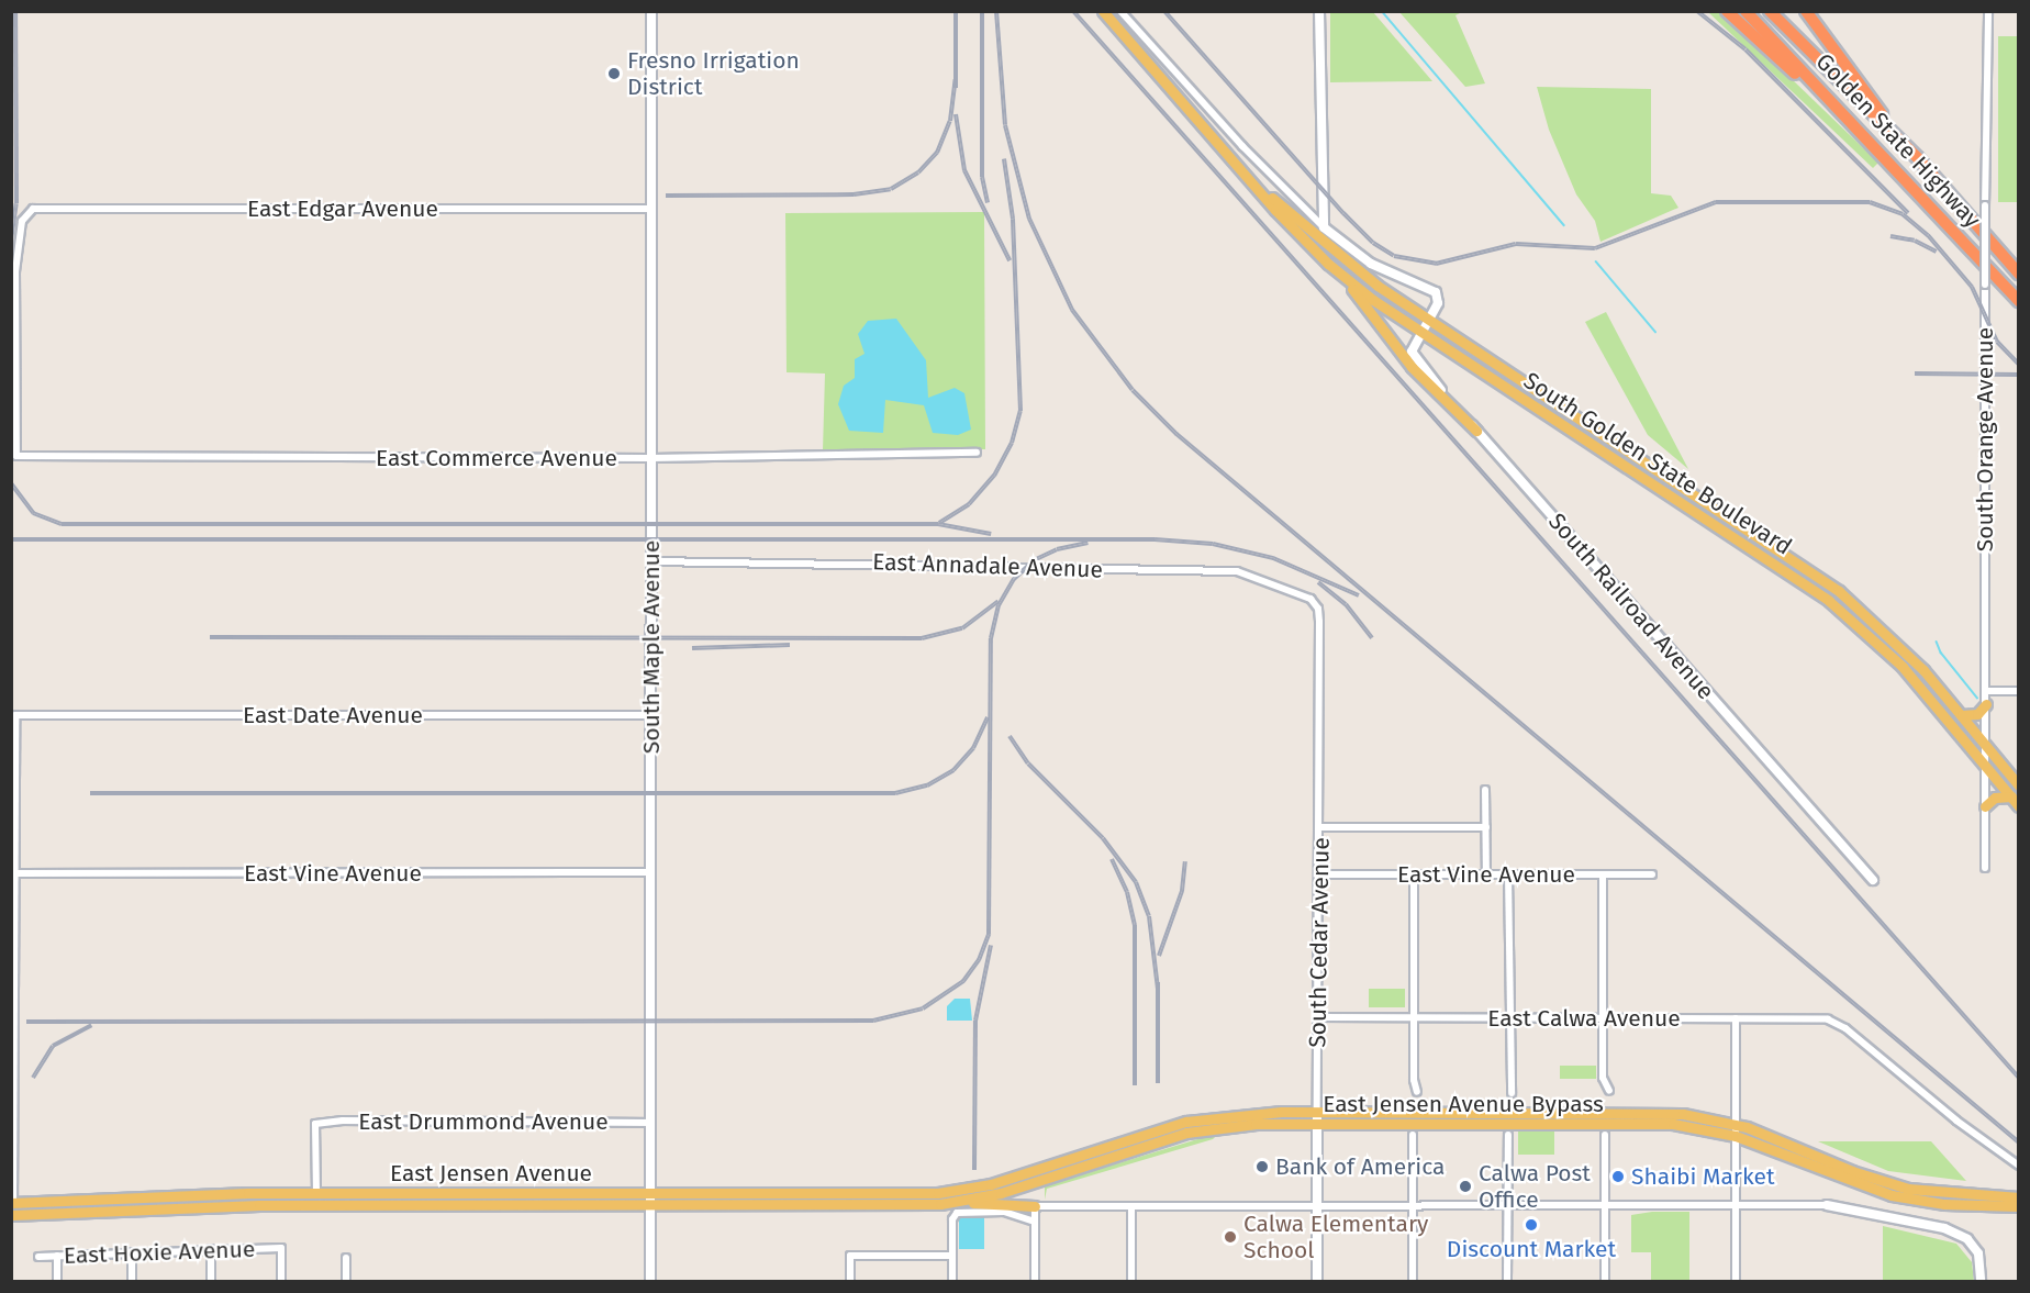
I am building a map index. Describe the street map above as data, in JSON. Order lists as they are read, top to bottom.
{
  "streets": {
    "highway": ["Golden State Highway"],
    "main road": ["South Golden State Boulevard", "East Jensen Avenue Bypass", "East Jensen Avenue"],
    "street": [
      "East Edgar Avenue",
      "South Orange Avenue",
      "East Commerce Avenue",
      "East Annadale Avenue",
      "South Railroad Avenue",
      "South Maple Avenue",
      "East Date Avenue",
      "East Vine Avenue",
      "South Cedar Avenue",
      "East Calwa Avenue",
      "East Drummond Avenue",
      "East Hoxie Avenue"
    ]
  },
  "crossings": [
    ["East Edgar Avenue", "East Commerce Avenue"],
    ["East Edgar Avenue", "South Maple Avenue"],
    ["South Orange Avenue", "South Golden State Boulevard"],
    ["East Commerce Avenue", "South Maple Avenue"],
    ["South Golden State Boulevard", "South Railroad Avenue"],
    ["East Annadale Avenue", "South Maple Avenue"],
    ["East Annadale Avenue", "South Cedar Avenue"],
    ["South Maple Avenue", "East Date Avenue"],
    ["South Maple Avenue", "East Vine Avenue"],
    ["South Maple Avenue", "East Drummond Avenue"],
    ["South Maple Avenue", "East Jensen Avenue"],
    ["East Date Avenue", "East Vine Avenue"],
    ["East Vine Avenue", "South Cedar Avenue"],
    ["South Cedar Avenue", "East Calwa Avenue"],
    ["South Cedar Avenue", "East Jensen Avenue Bypass"],
    ["East Jensen Avenue Bypass", "East Jensen Avenue"],
    ["East Drummond Avenue", "East Jensen Avenue"]
  ],
  "places": [
    "Fresno Irrigation District",
    "Bank of America",
    "Shaibi Market",
    "Calwa Post Office",
    "Discount Market",
    "Calwa Elementary School"
  ]
}
